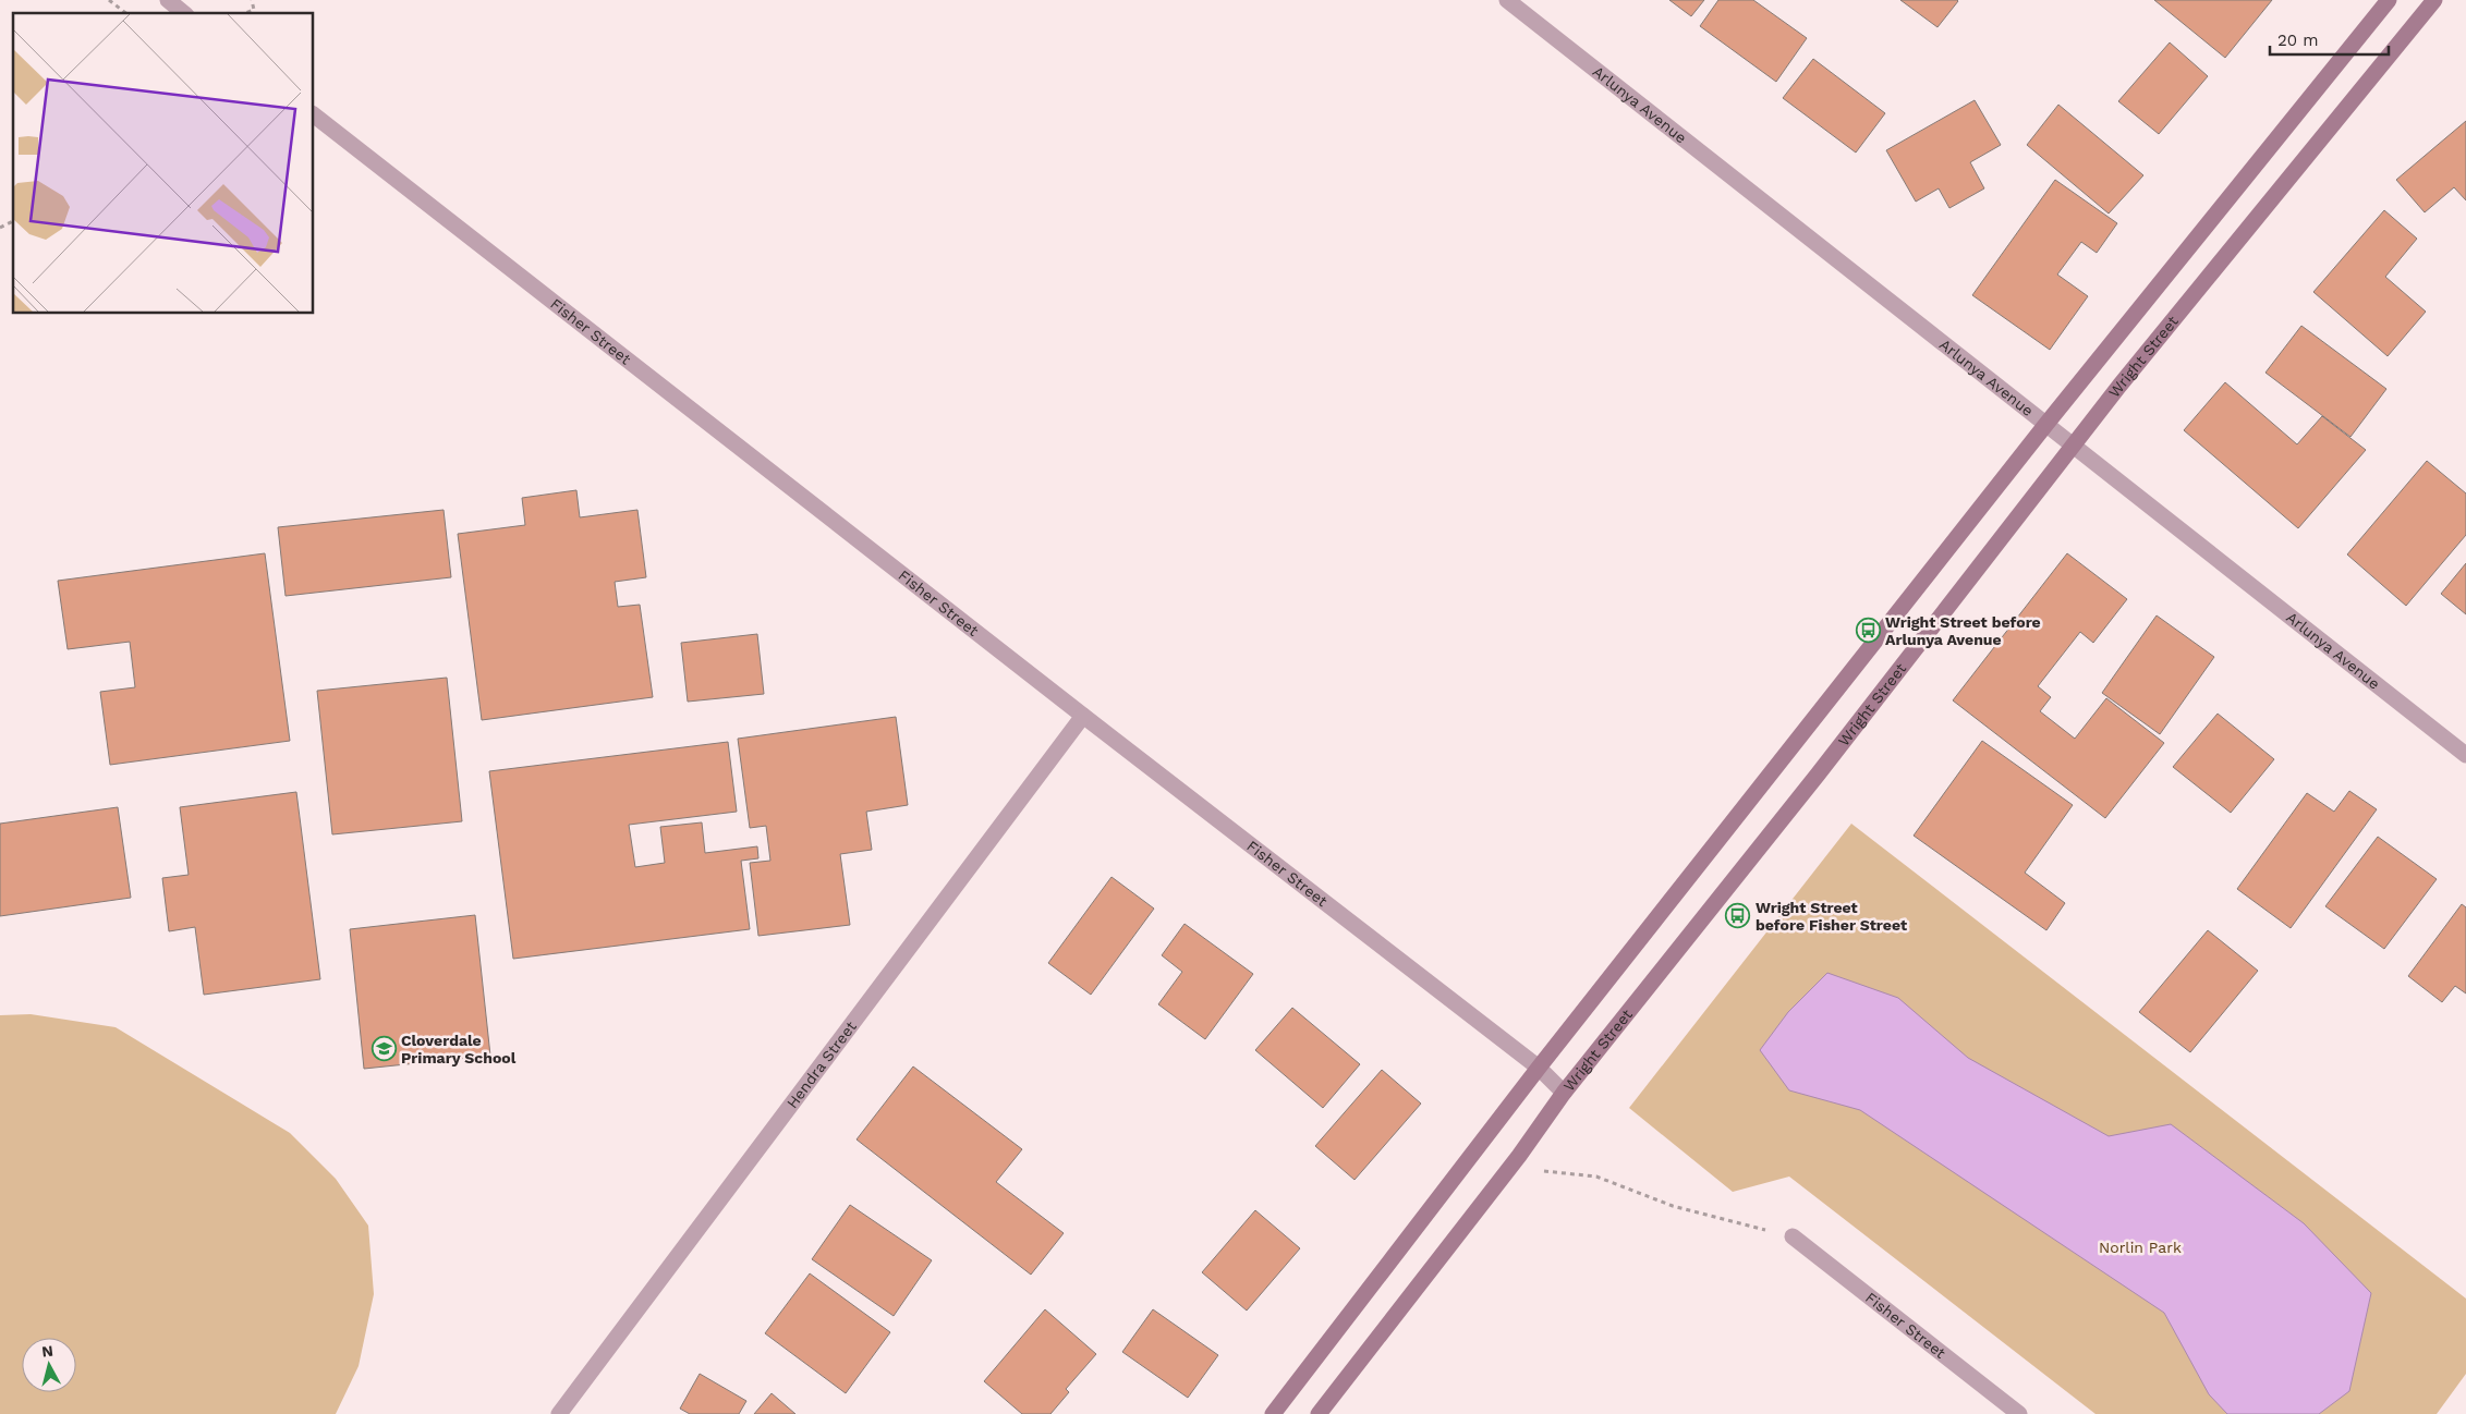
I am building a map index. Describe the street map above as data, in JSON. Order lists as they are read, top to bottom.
{
  "streets": {
    "street": [
      "Arlunya Avenue",
      "Fisher Street",
      "Wright Street",
      "Hendra Street"
    ]
  },
  "crossings": [
    ["Arlunya Avenue", "Wright Street"],
    ["Fisher Street", "Wright Street"],
    ["Fisher Street", "Hendra Street"]
  ],
  "parks": ["Norlin Park"],
  "places": {
    "bus stop": ["Wright Street before Arlunya Avenue", "Wright Street before Fisher Street"],
    "school or university": ["Cloverdale Primary School"]
  },
  "scale_bar": "20 m",
  "north": "top"
}
